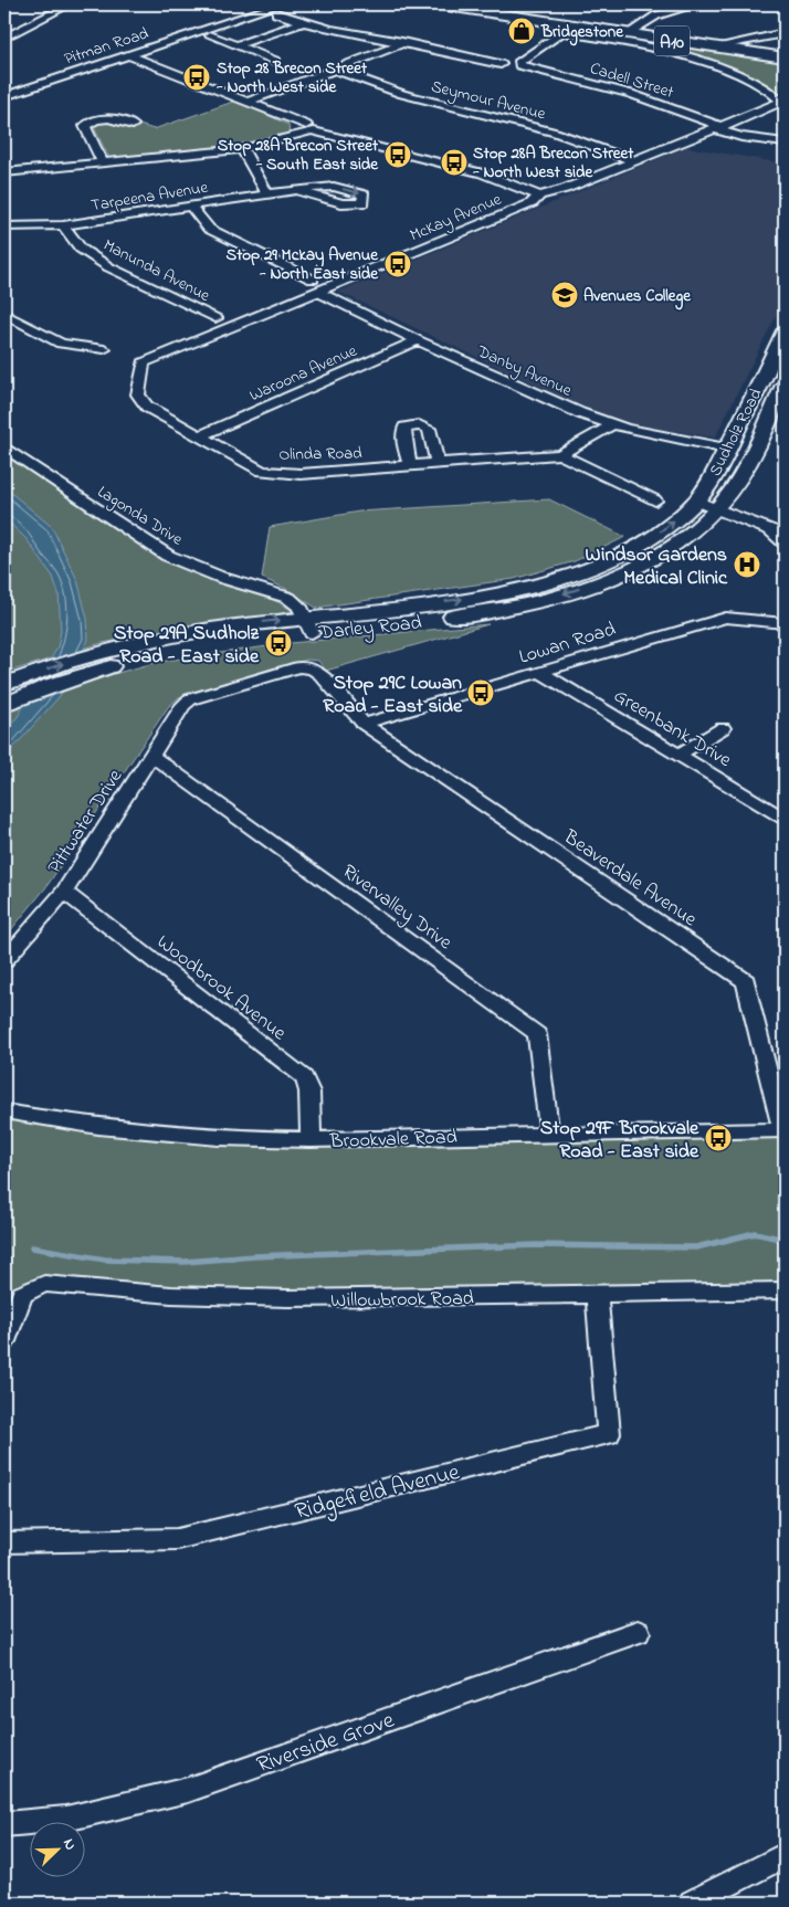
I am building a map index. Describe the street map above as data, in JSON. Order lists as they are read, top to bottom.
{
  "streets": {
    "highway": ["A10"],
    "main road": ["Sudholz Road", "Darley Road"],
    "street": [
      "Pitman Road",
      "Cadell Street",
      "Seymour Avenue",
      "Tarpeena Avenue",
      "McKay Avenue",
      "Manunda Avenue",
      "Danby Avenue",
      "Waroona Avenue",
      "Olinda Road",
      "Lagonda Drive",
      "Lowan Road",
      "Greenbank Drive",
      "Pittwater Drive",
      "Beaverdale Avenue",
      "Rivervalley Drive",
      "Woodbrook Avenue",
      "Brookvale Road",
      "Willowbrook Road",
      "Ridgefield Avenue",
      "Riverside Grove"
    ]
  },
  "crossings": [
    ["A10", "McKay Avenue"],
    ["Pitman Road", "Cadell Street"],
    ["Cadell Street", "McKay Avenue"],
    ["Seymour Avenue", "McKay Avenue"],
    ["Tarpeena Avenue", "Manunda Avenue"],
    ["Tarpeena Avenue", "Danby Avenue"],
    ["McKay Avenue", "Danby Avenue"],
    ["McKay Avenue", "Olinda Road"],
    ["Danby Avenue", "Waroona Avenue"],
    ["Danby Avenue", "Sudholz Road"],
    ["Danby Avenue", "Olinda Road"],
    ["Waroona Avenue", "Olinda Road"],
    ["Sudholz Road", "Darley Road"],
    ["Lagonda Drive", "Darley Road"],
    ["Lowan Road", "Greenbank Drive"],
    ["Lowan Road", "Beaverdale Avenue"],
    ["Pittwater Drive", "Rivervalley Drive"],
    ["Pittwater Drive", "Woodbrook Avenue"],
    ["Beaverdale Avenue", "Brookvale Road"],
    ["Rivervalley Drive", "Brookvale Road"],
    ["Woodbrook Avenue", "Brookvale Road"],
    ["Willowbrook Road", "Ridgefield Avenue"]
  ],
  "places": {
    "shop": ["Bridgestone"],
    "bus stop": [
      "Stop 28 Brecon Street - North West side",
      "Stop 28A Brecon Street - South East side",
      "Stop 28A Brecon Street - North West side",
      "Stop 29 Mckay Avenue - North East side",
      "Stop 29A Sudholz Road - East side",
      "Stop 29C Lowan Road - East side",
      "Stop 29F Brookvale Road - East side"
    ],
    "school or university": ["Avenues College"],
    "hospital": ["Windsor Gardens Medical Clinic"]
  },
  "north": "top right"
}
